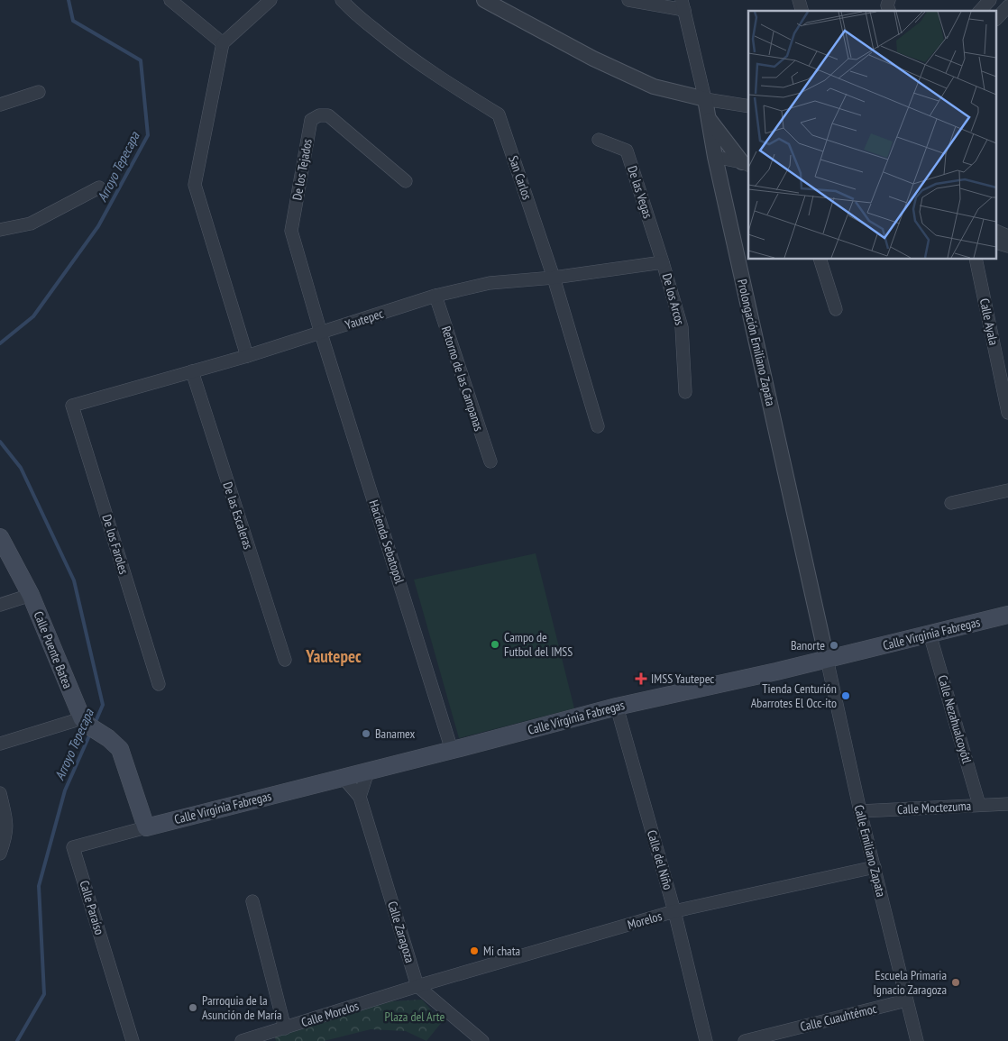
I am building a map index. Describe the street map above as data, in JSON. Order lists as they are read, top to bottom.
{
  "streets": {
    "main road": ["Calle Virginia Fabregas", "Calle Puente Batea"],
    "street": [
      "De los Tejados",
      "San Carlos",
      "De las Vegas",
      "De los Arcos",
      "Yautepec",
      "Calle Ayala",
      "Prolongación Emiliano Zapata",
      "Retorno de las Campanas",
      "De las Escaleras",
      "Hacienda Sebatopol",
      "De los Faroles",
      "Calle Nezahualcoyótl",
      "Calle Moctezuma",
      "Calle Emiliano Zapata",
      "Calle del Niño",
      "Calle Paraíso",
      "Morelos",
      "Calle Zaragoza",
      "Calle Morelos",
      "Calle Cuauhtémoc"
    ]
  },
  "crossings": [
    ["De los Tejados", "Yautepec"],
    ["De los Tejados", "Hacienda Sebatopol"],
    ["San Carlos", "Yautepec"],
    ["De las Vegas", "De los Arcos"],
    ["De las Vegas", "Yautepec"],
    ["De los Arcos", "Yautepec"],
    ["Yautepec", "Retorno de las Campanas"],
    ["Yautepec", "De las Escaleras"],
    ["Yautepec", "Hacienda Sebatopol"],
    ["Yautepec", "De los Faroles"],
    ["Prolongación Emiliano Zapata", "Calle Virginia Fabregas"],
    ["Prolongación Emiliano Zapata", "Calle Emiliano Zapata"],
    ["Hacienda Sebatopol", "Calle Virginia Fabregas"],
    ["Calle Virginia Fabregas", "Calle Nezahualcoyótl"],
    ["Calle Virginia Fabregas", "Calle Emiliano Zapata"],
    ["Calle Virginia Fabregas", "Calle del Niño"],
    ["Calle Virginia Fabregas", "Calle Paraíso"],
    ["Calle Virginia Fabregas", "Calle Zaragoza"],
    ["Calle Nezahualcoyótl", "Calle Moctezuma"],
    ["Calle Moctezuma", "Calle Emiliano Zapata"],
    ["Calle Emiliano Zapata", "Morelos"],
    ["Calle Emiliano Zapata", "Calle Cuauhtémoc"],
    ["Calle del Niño", "Morelos"],
    ["Morelos", "Calle Zaragoza"],
    ["Morelos", "Calle Morelos"],
    ["Calle Zaragoza", "Calle Morelos"]
  ],
  "districts": ["Yautepec"],
  "water": ["Arroyo Tepecapa"],
  "parks": ["Plaza del Arte"],
  "places": {
    "other": [
      "Campo de Futbol del IMSS",
      "Banorte",
      "Tienda Centurión Abarrotes El Occ-ito",
      "Banamex",
      "Mi chata",
      "Escuela Primaria Ignacio Zaragoza",
      "Parroquia de la Asunción de María"
    ],
    "health": ["IMSS Yautepec"]
  }
}
